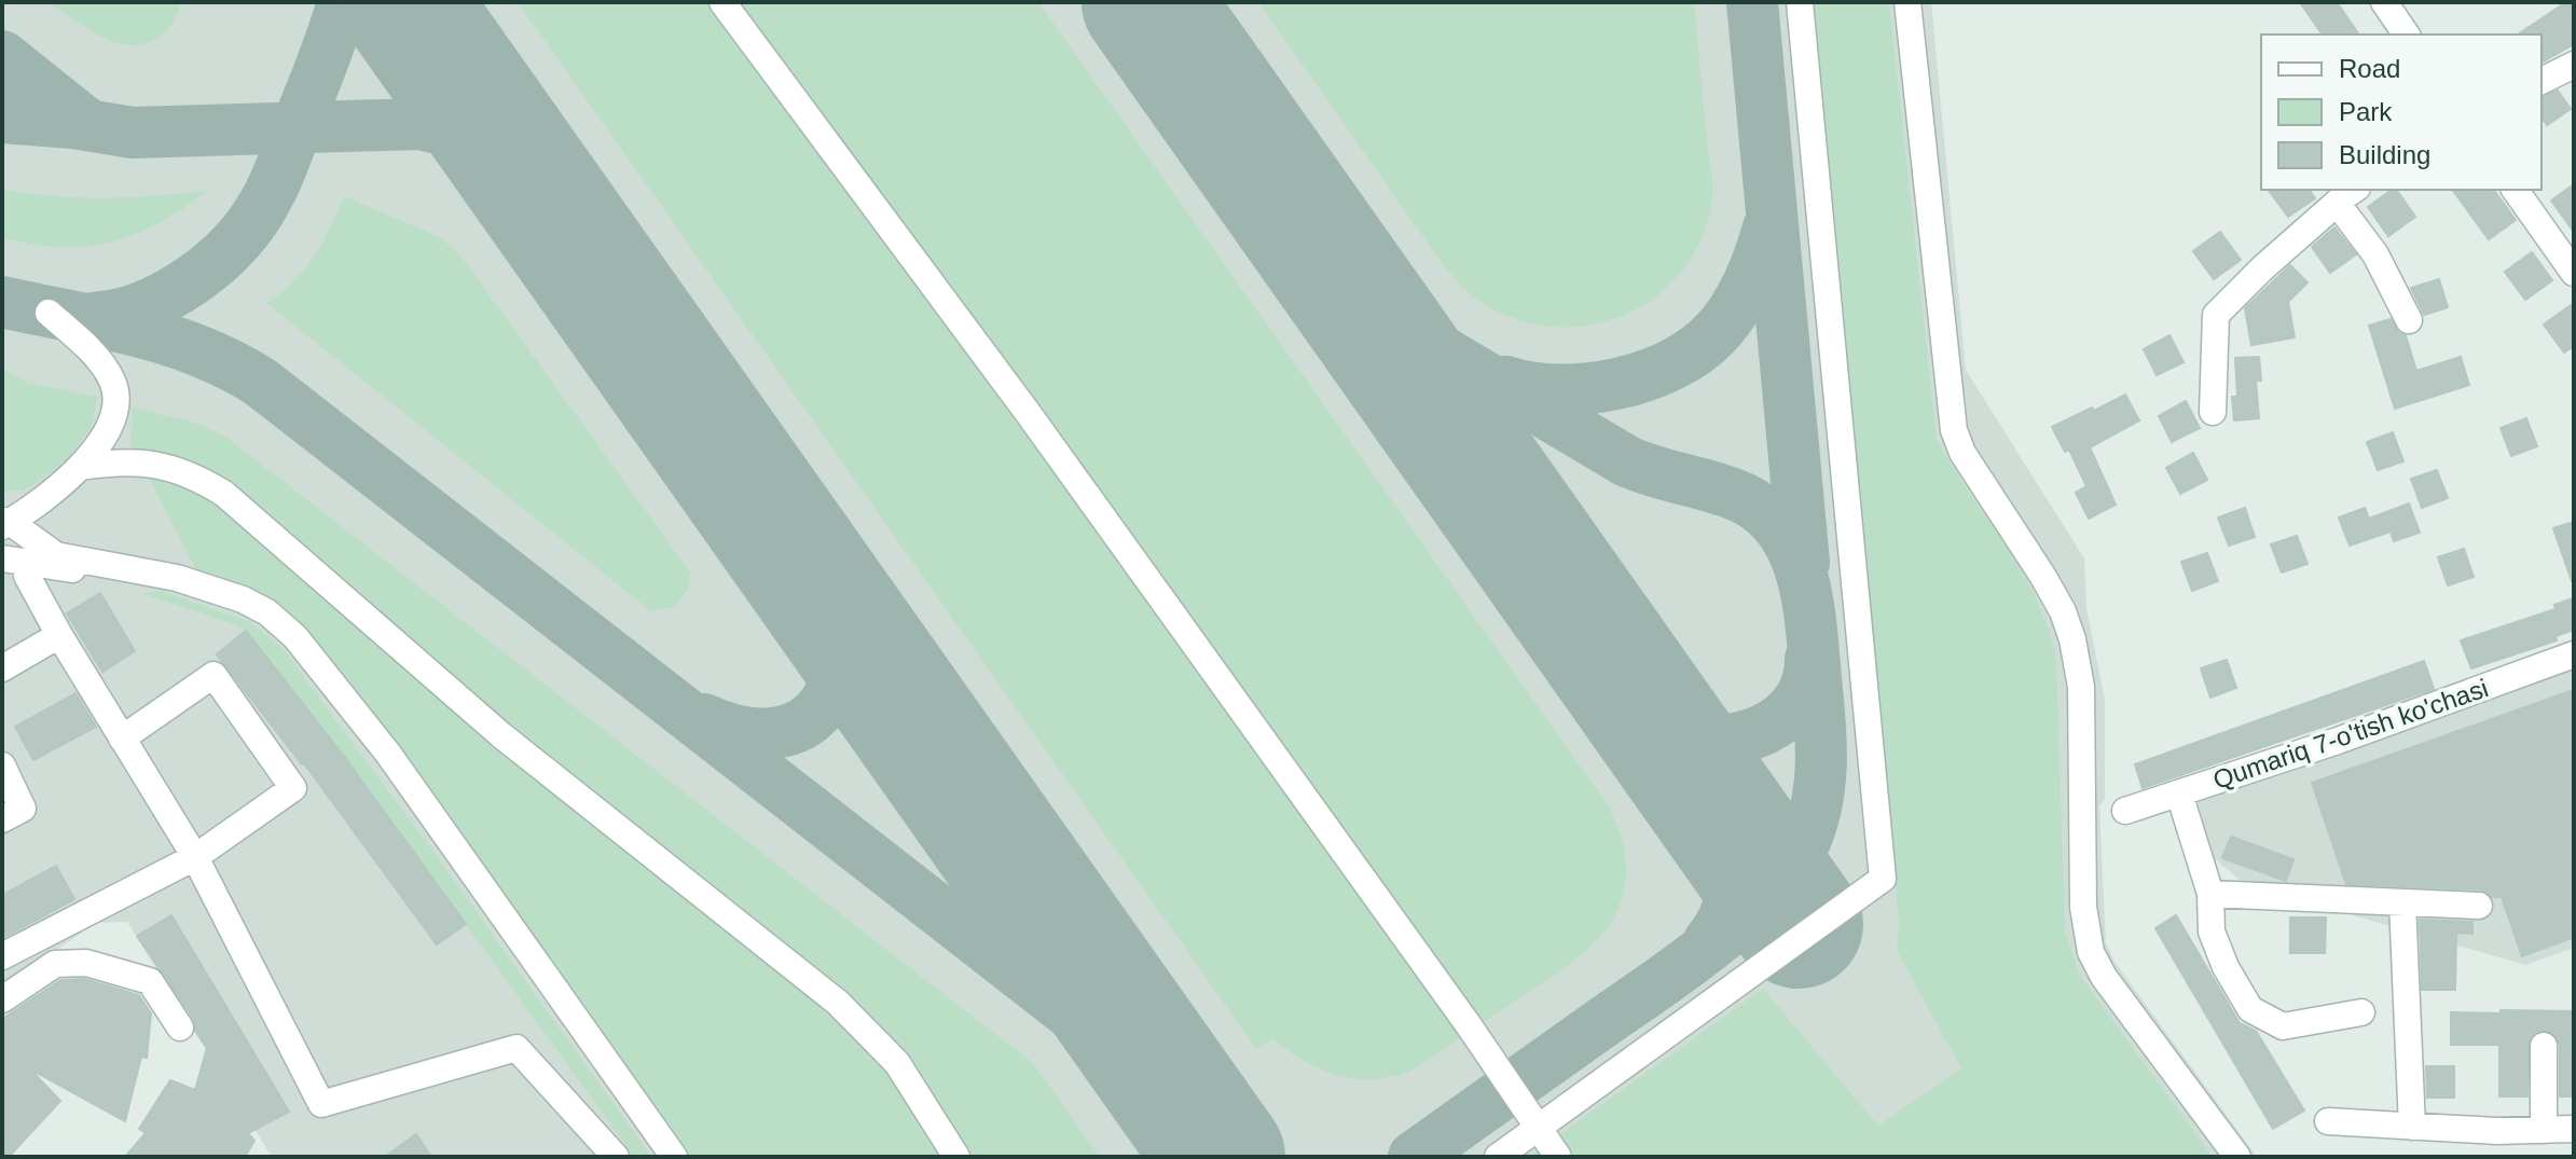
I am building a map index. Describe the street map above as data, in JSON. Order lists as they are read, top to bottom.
{
  "streets": {
    "street": ["Qumariq 7-o'tish ko'chasi"]
  },
  "legend": ["Road", "Park", "Building"]
}
